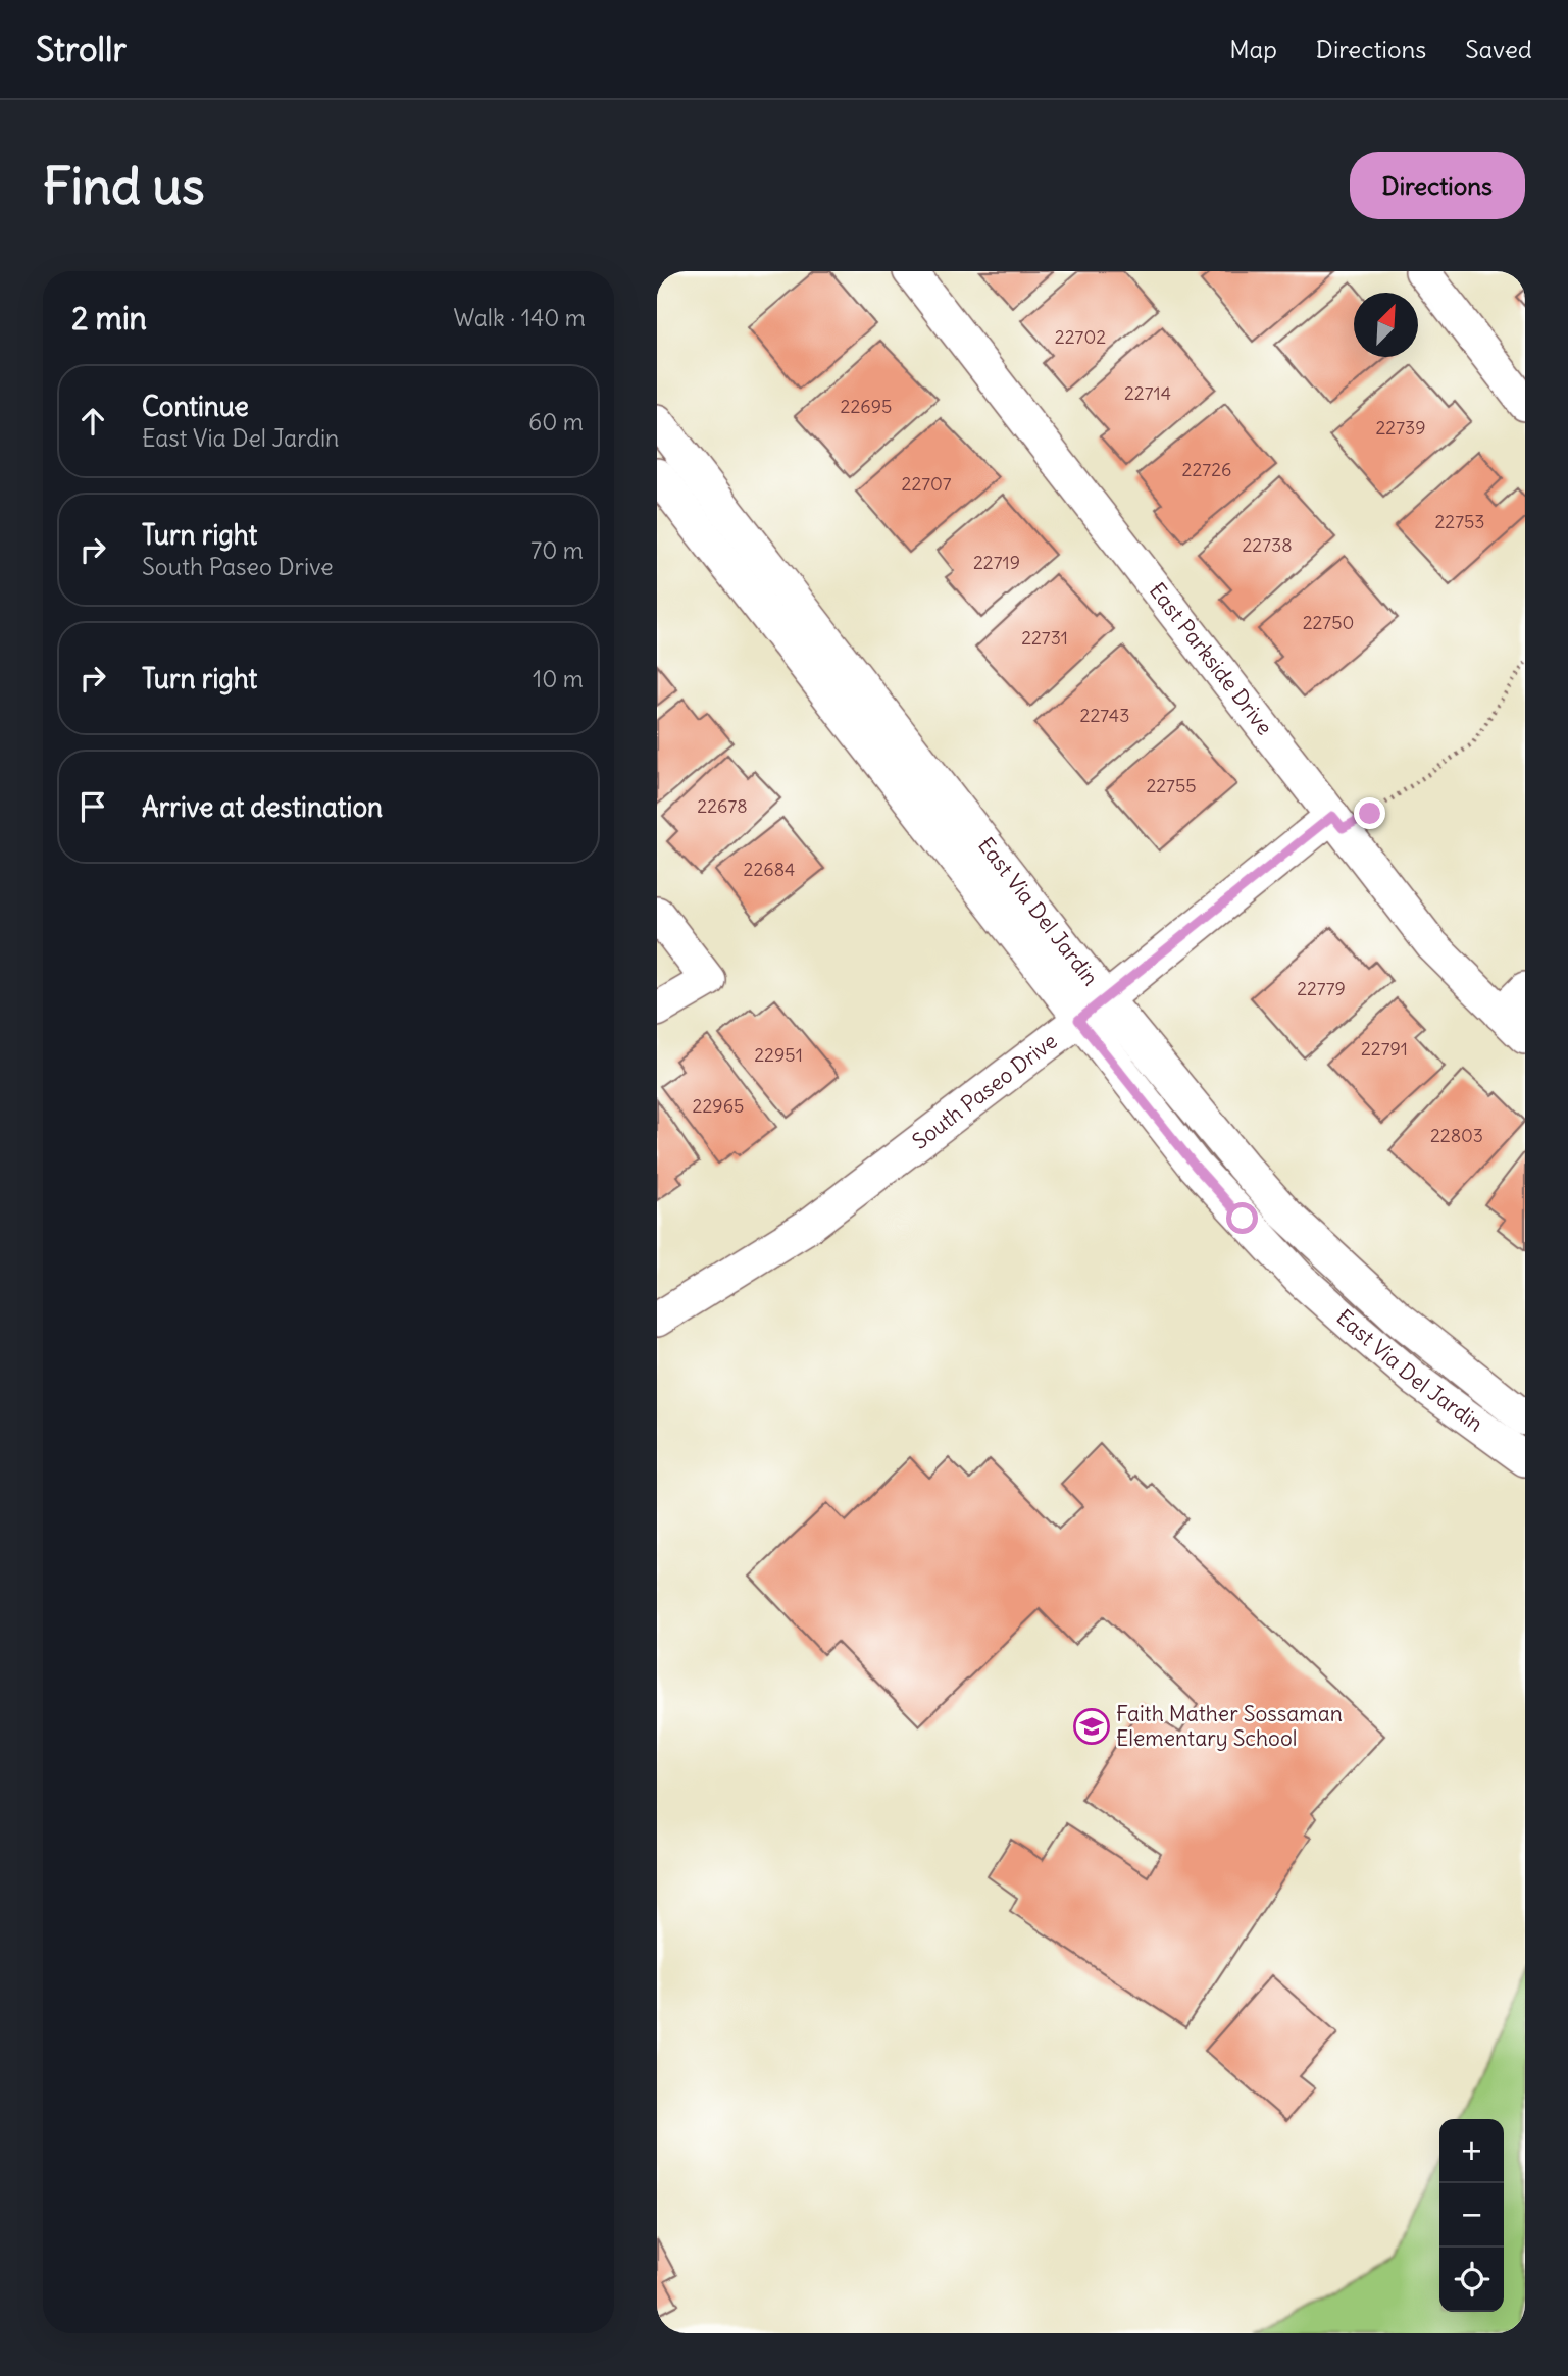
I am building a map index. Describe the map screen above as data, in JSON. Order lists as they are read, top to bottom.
{
  "streets": {
    "street": ["East Parkside Drive", "East Via Del Jardin", "South Paseo Drive"]
  },
  "crossings": [
    ["East Parkside Drive", "South Paseo Drive"],
    ["East Via Del Jardin", "South Paseo Drive"]
  ],
  "places": {
    "school or university": ["Faith Mather Sossaman Elementary School"]
  },
  "house_numbers": [
    "22702",
    "22714",
    "22695",
    "22739",
    "22726",
    "22707",
    "22753",
    "22738",
    "22719",
    "22750",
    "22731",
    "22743",
    "22755",
    "22678",
    "22684",
    "22779",
    "22791",
    "22951",
    "22965",
    "22803"
  ],
  "north": "top right",
  "page": {
    "header": "Strollr",
    "nav": ["Map", "Directions", "Saved"],
    "buttons": "Directions",
    "title": "Find us",
    "heading": ["2 min", "Walk · 140 m"],
    "list": [
      ["Continue", "East Via Del Jardin", "60 m"],
      ["Turn right", "South Paseo Drive", "70 m"],
      ["Turn right", "10 m"],
      "Arrive at destination"
    ],
    "map_buttons": ["+", "−"]
  }
}
